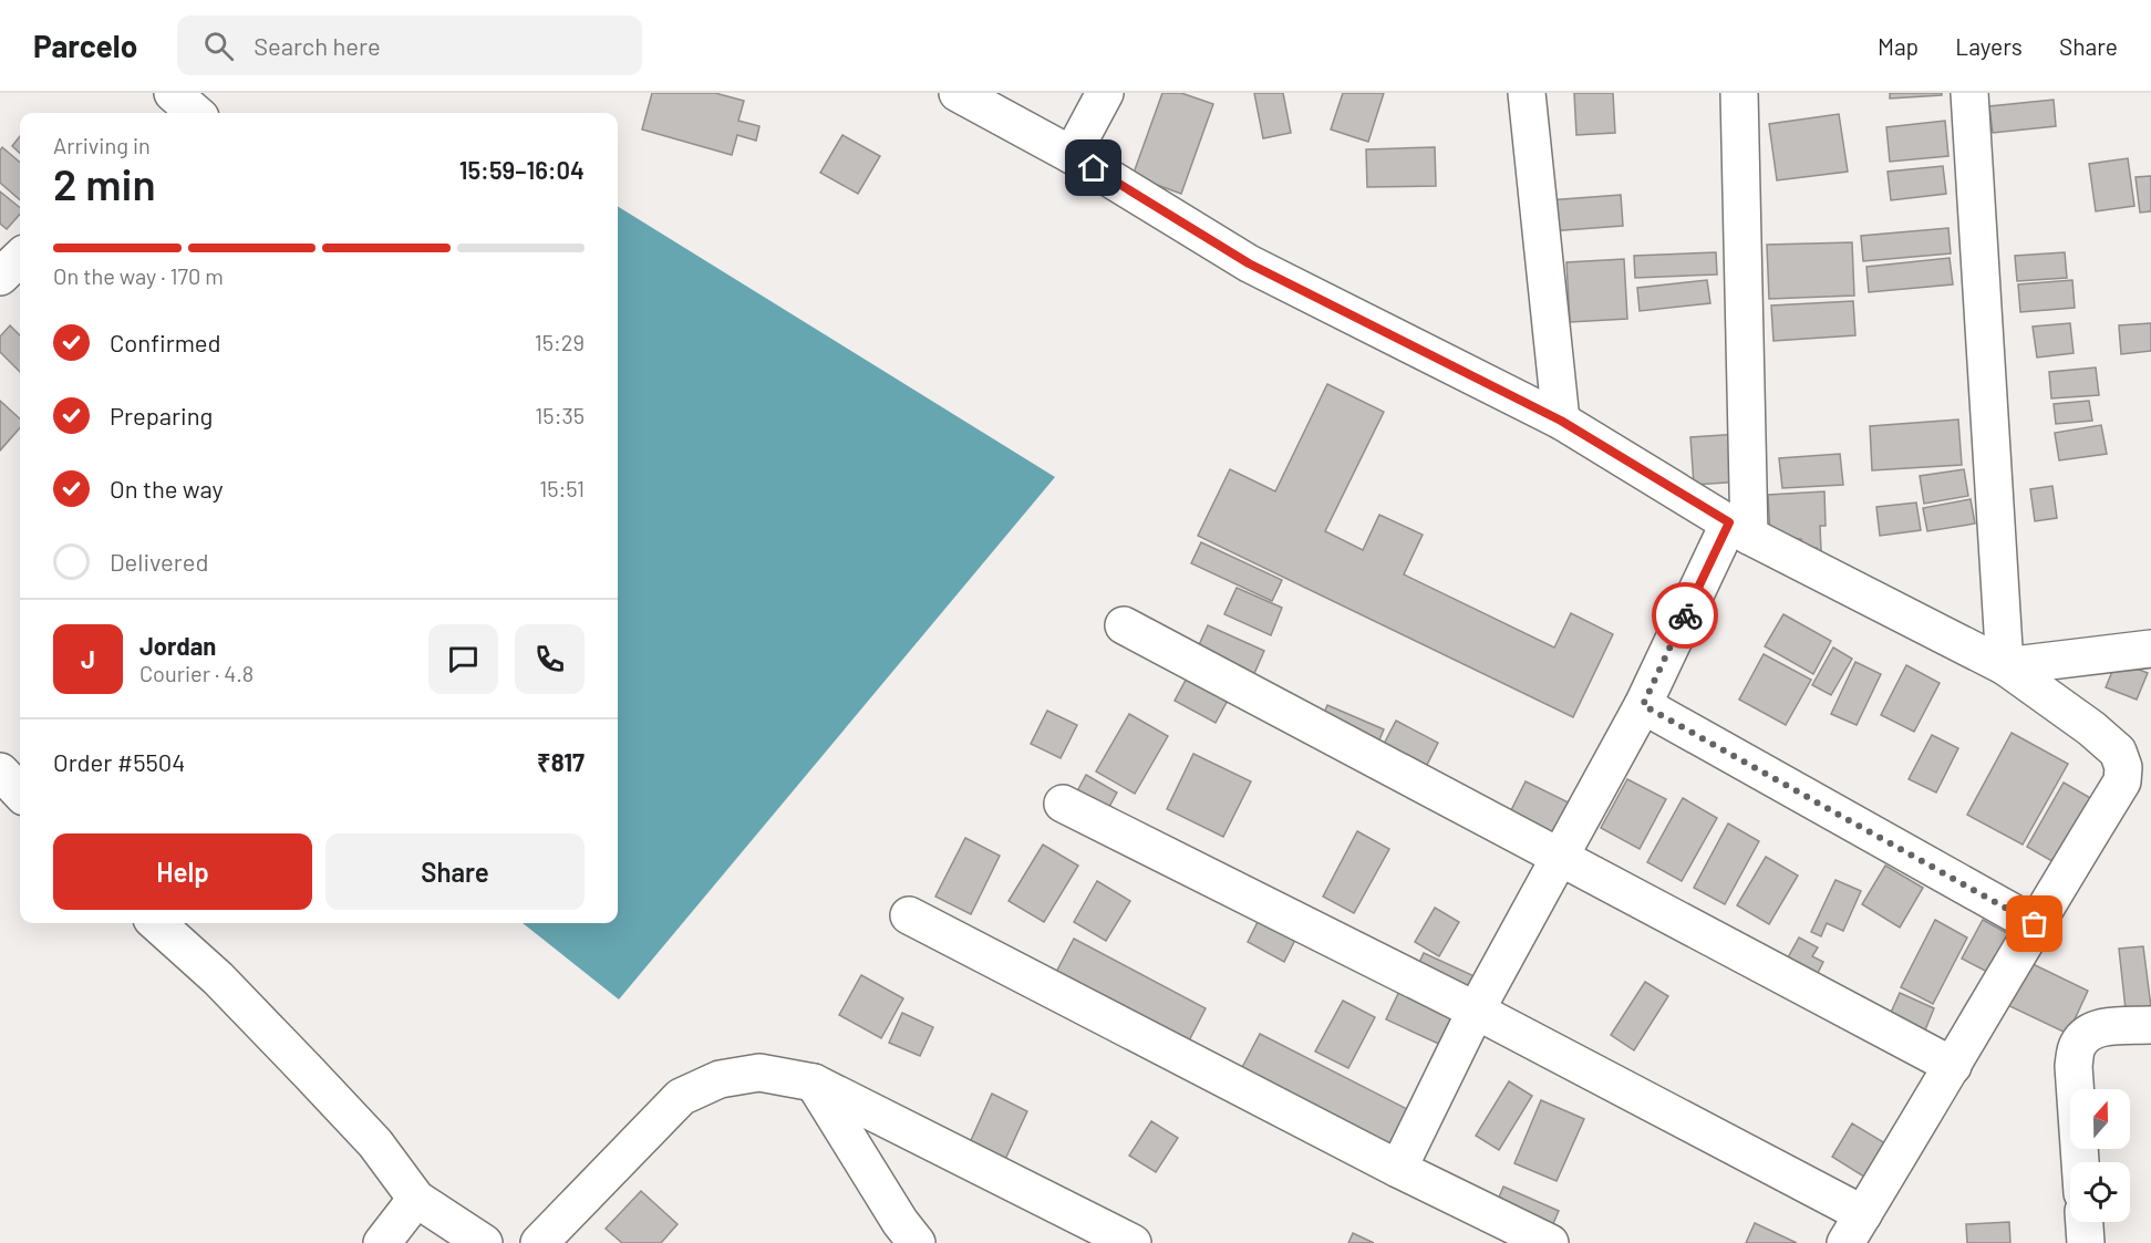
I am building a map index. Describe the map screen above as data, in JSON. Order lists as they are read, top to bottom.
{
  "north": "top",
  "page": {
    "header": "Parcelo",
    "search": "Search here",
    "nav": ["Map", "Layers", "Share"],
    "heading": ["2 min", "Arriving in", "15:59–16:04"],
    "panel": [
      "Jordan",
      "Courier · 4.8",
      "Order #5504",
      "₹817"
    ],
    "bar": "On the way · 170 m",
    "list": [
      ["Confirmed", "15:29"],
      ["Preparing", "15:35"],
      ["On the way", "15:51"],
      "Delivered"
    ],
    "round": "J",
    "buttons": ["Help", "Share"]
  }
}
